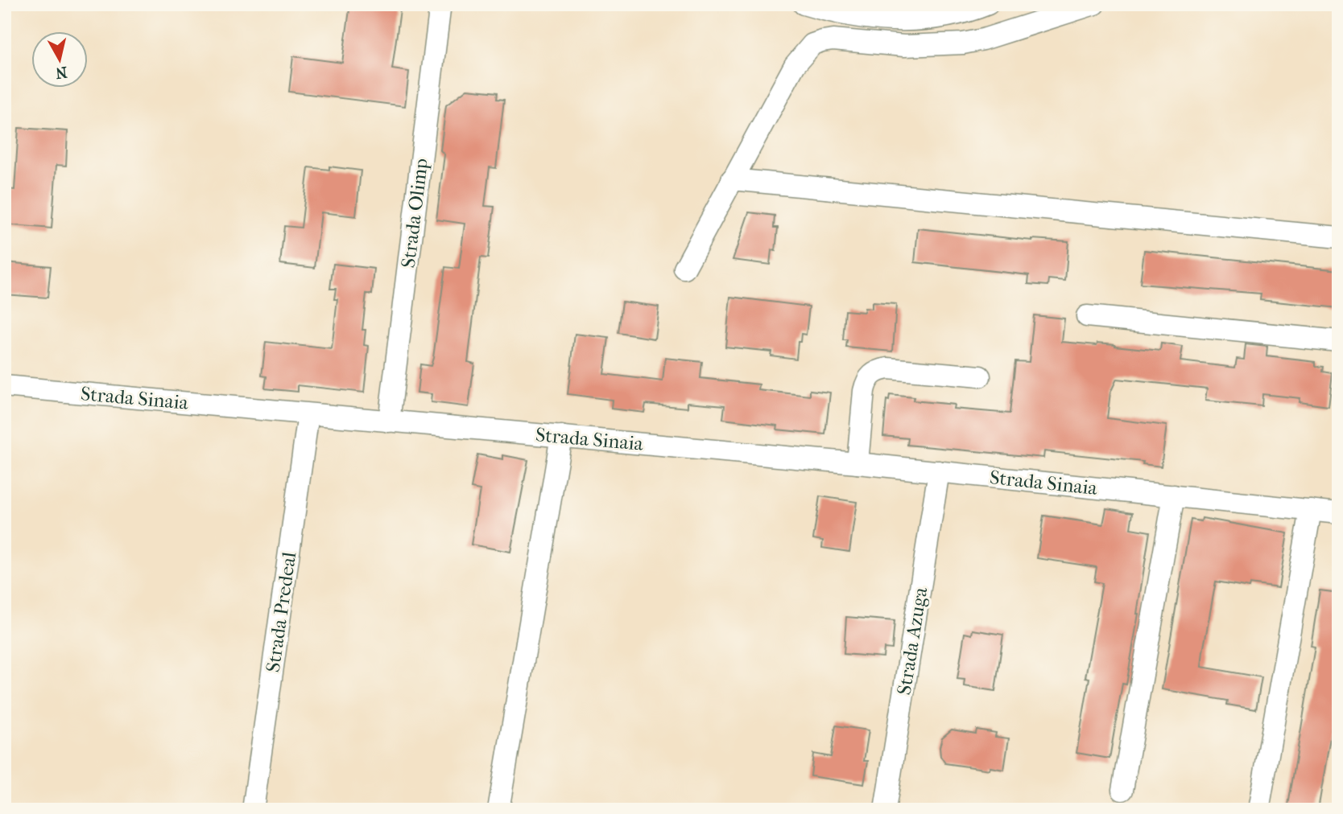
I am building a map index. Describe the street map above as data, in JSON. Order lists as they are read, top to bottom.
{
  "streets": {
    "street": [
      "Strada Olimp",
      "Strada Sinaia",
      "Strada Predeal",
      "Strada Azuga"
    ]
  },
  "crossings": [
    ["Strada Olimp", "Strada Sinaia"],
    ["Strada Sinaia", "Strada Predeal"],
    ["Strada Sinaia", "Strada Azuga"]
  ],
  "north": "bottom"
}
